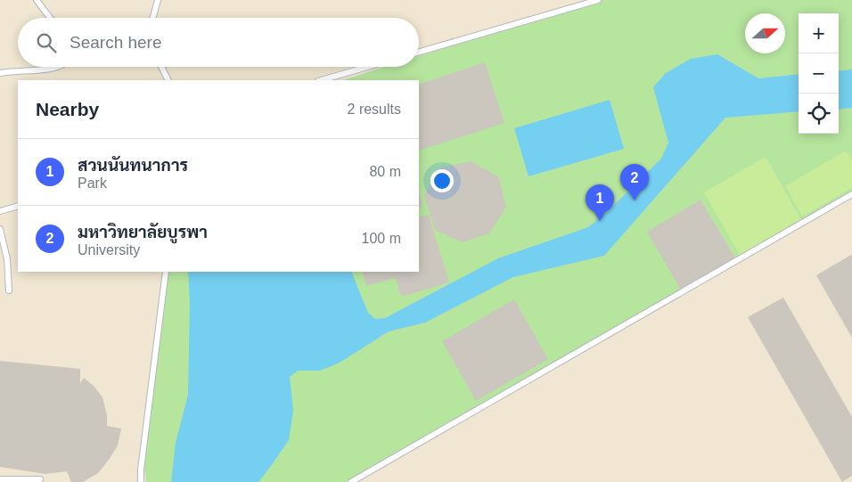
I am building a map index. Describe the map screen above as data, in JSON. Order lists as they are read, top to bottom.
{
  "north": "right",
  "page": {
    "map_buttons": ["+", "−"],
    "search": "Search here",
    "heading": ["Nearby", "2 results"],
    "list": [
      {
        "mark": "1",
        "name": "สวนนันทนาการ",
        "note": "Park",
        "value": "80 m"
      },
      {
        "mark": "2",
        "name": "มหาวิทยาลัยบูรพา",
        "note": "University",
        "value": "100 m"
      }
    ],
    "pins": ["2", "1"]
  }
}
